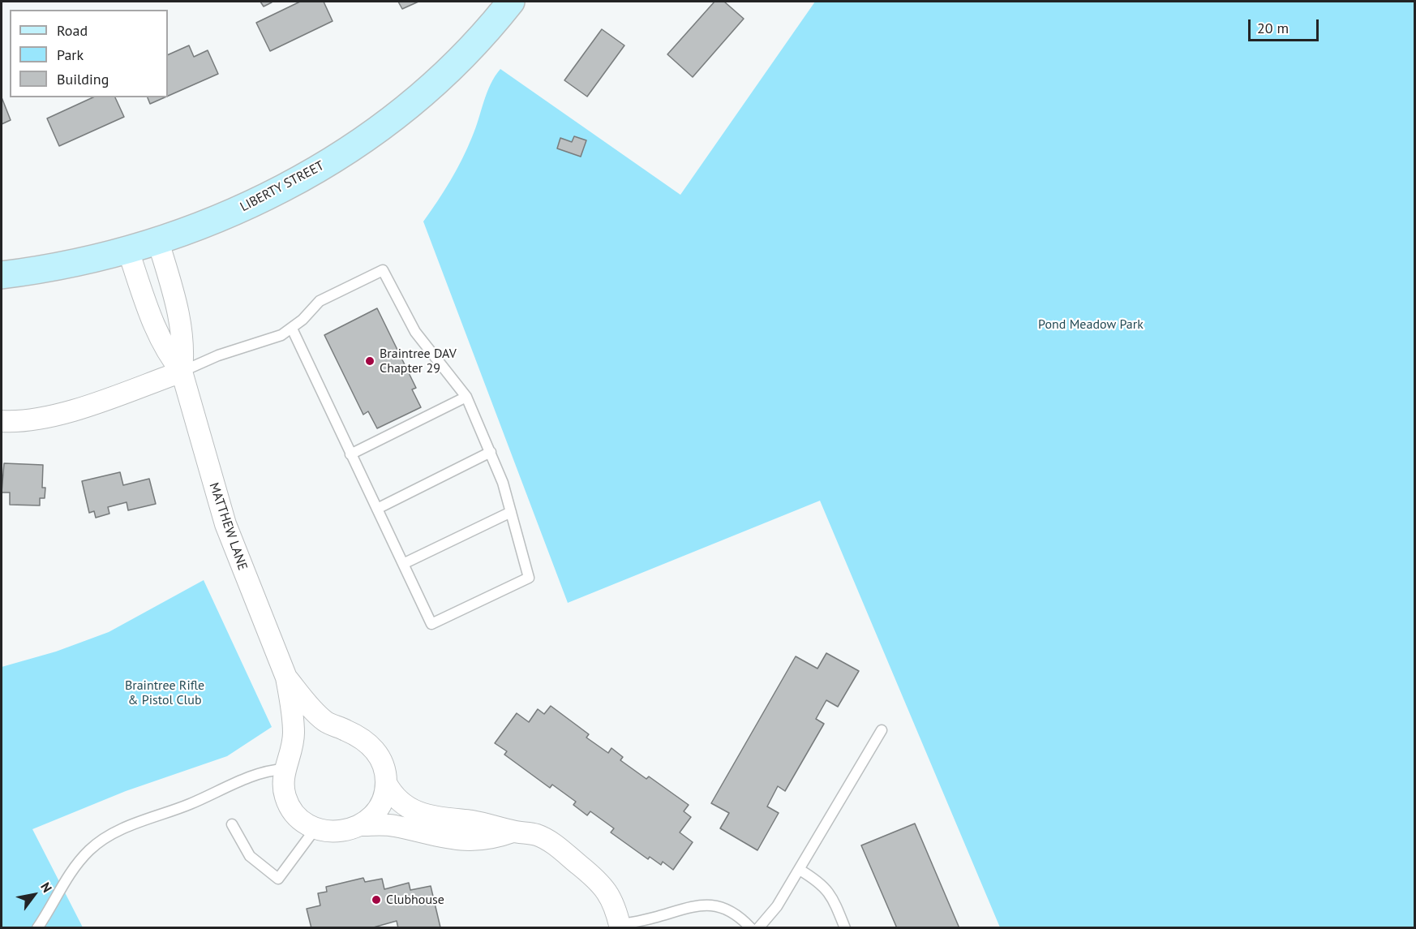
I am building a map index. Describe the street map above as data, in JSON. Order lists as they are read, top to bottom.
{
  "streets": {
    "main road": ["LIBERTY STREET"],
    "street": ["MATTHEW LANE"]
  },
  "crossings": [
    ["LIBERTY STREET", "MATTHEW LANE"]
  ],
  "parks": ["Pond Meadow Park", "Braintree Rifle & Pistol Club"],
  "places": ["Braintree DAV Chapter 29", "Clubhouse"],
  "legend": ["Road", "Park", "Building"],
  "scale_bar": "20 m",
  "north": "top right"
}
